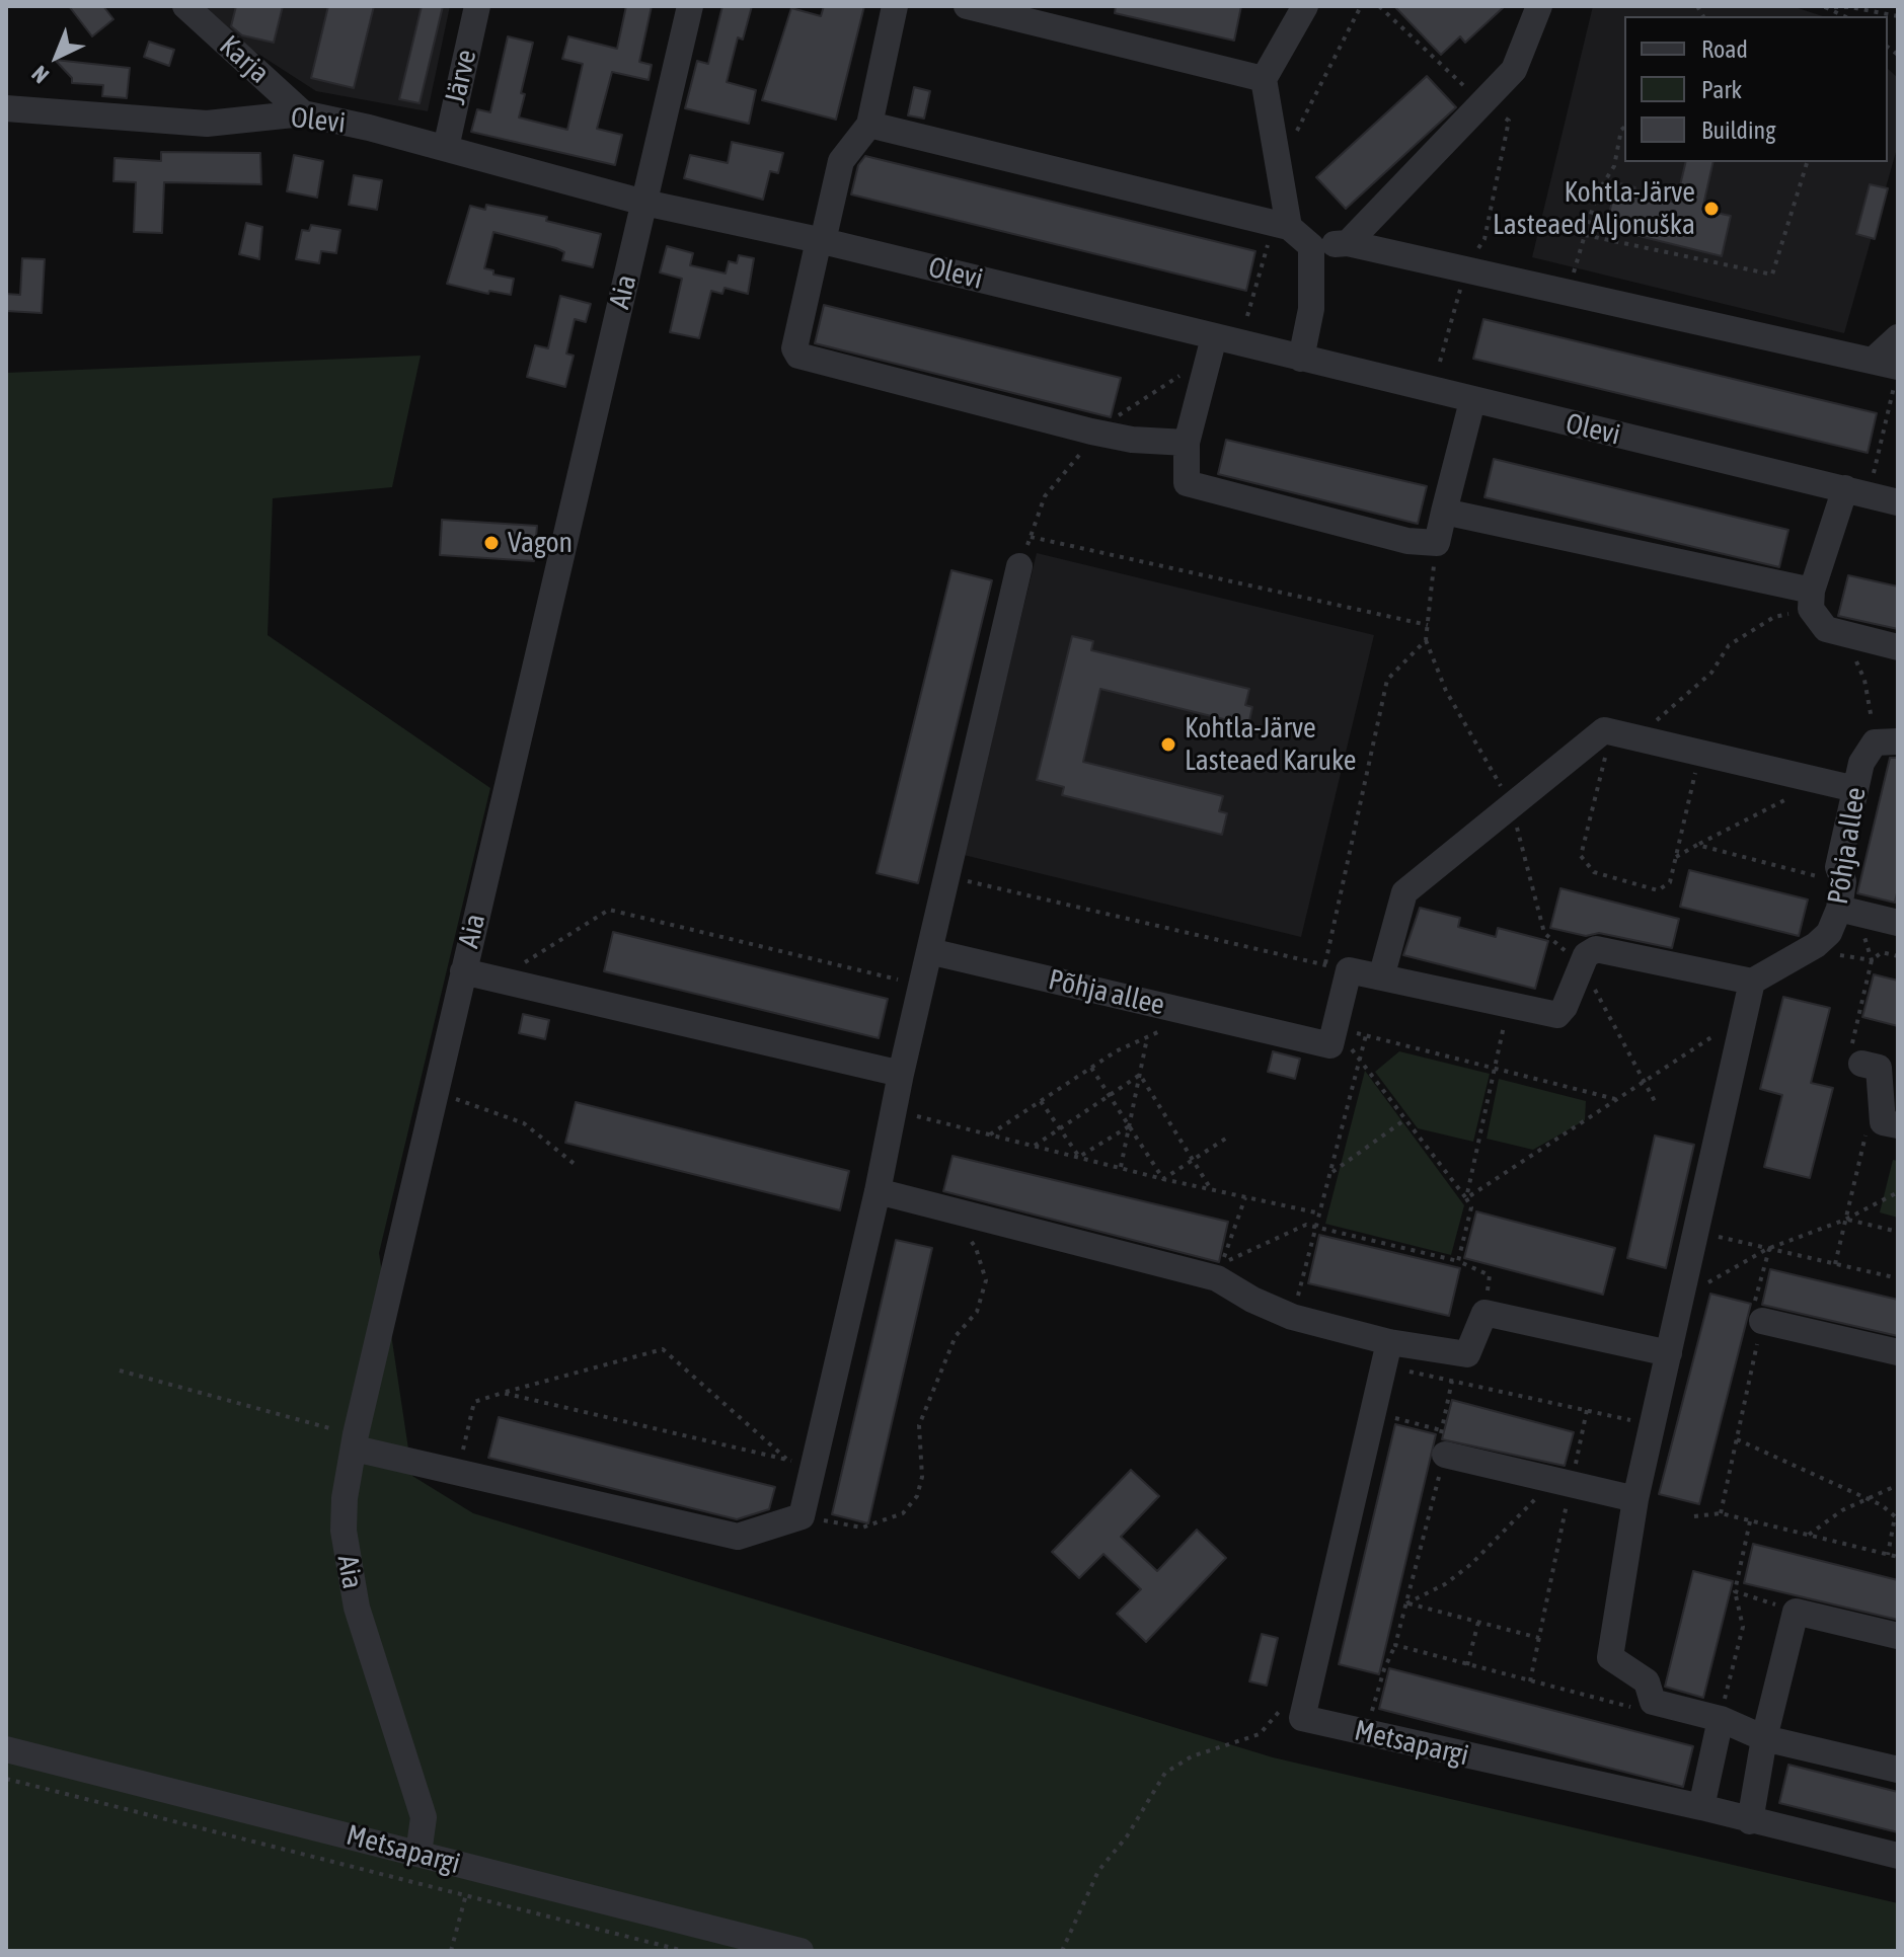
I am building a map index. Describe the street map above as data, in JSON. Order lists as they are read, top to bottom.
{
  "streets": {
    "street": [
      "Karja",
      "Järve",
      "Olevi",
      "Aia",
      "Põhja allee",
      "Metsapargi"
    ]
  },
  "crossings": [
    ["Karja", "Olevi"],
    ["Järve", "Olevi"],
    ["Olevi", "Aia"],
    ["Aia", "Metsapargi"]
  ],
  "places": ["Kohtla-Järve Lasteaed Aljonuška", "Vagon", "Kohtla-Järve Lasteaed Karuke"],
  "legend": ["Road", "Park", "Building"],
  "north": "bottom left"
}
